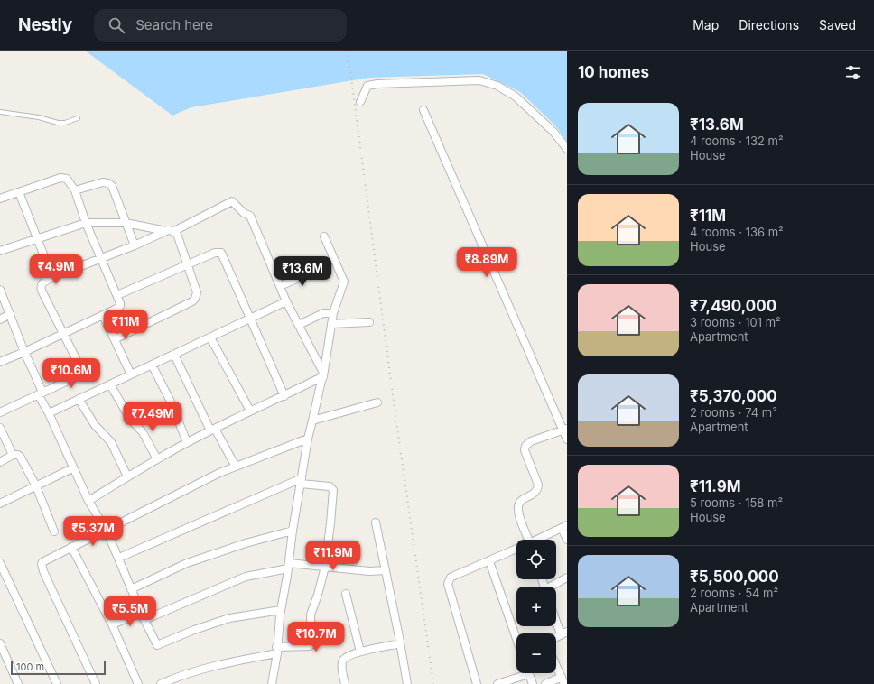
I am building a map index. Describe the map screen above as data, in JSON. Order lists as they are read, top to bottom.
{
  "scale_bar": "100 m",
  "page": {
    "header": "Nestly",
    "search": "Search here",
    "nav": ["Map", "Directions", "Saved"],
    "heading": "10 homes",
    "list": [
      {
        "name": "₹13.6M",
        "note": "4 rooms · 132 m² · House"
      },
      {
        "name": "₹11M",
        "note": "4 rooms · 136 m² · House"
      },
      {
        "name": "₹7,490,000",
        "note": "3 rooms · 101 m² · Apartment"
      },
      {
        "name": "₹5,370,000",
        "note": "2 rooms · 74 m² · Apartment"
      },
      {
        "name": "₹11.9M",
        "note": "5 rooms · 158 m² · House"
      },
      {
        "name": "₹5,500,000",
        "note": "2 rooms · 54 m² · Apartment"
      }
    ],
    "price": [
      "₹8.89M",
      "₹4.9M",
      "₹13.6M",
      "₹11M",
      "₹10.6M",
      "₹7.49M",
      "₹5.37M",
      "₹11.9M",
      "₹5.5M",
      "₹10.7M"
    ],
    "map_buttons": ["+", "−"],
    "scale": "100 m"
  }
}
